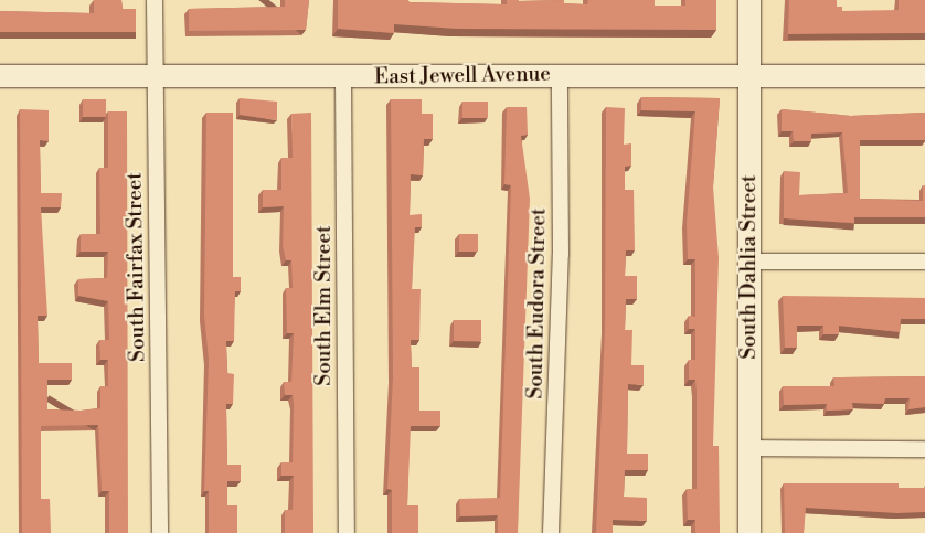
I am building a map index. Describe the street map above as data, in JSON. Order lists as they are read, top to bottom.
{
  "streets": {
    "street": [
      "East Jewell Avenue",
      "South Fairfax Street",
      "South Dahlia Street",
      "South Eudora Street",
      "South Elm Street"
    ]
  },
  "crossings": [
    ["East Jewell Avenue", "South Fairfax Street"],
    ["East Jewell Avenue", "South Dahlia Street"],
    ["East Jewell Avenue", "South Eudora Street"],
    ["East Jewell Avenue", "South Elm Street"]
  ]
}
